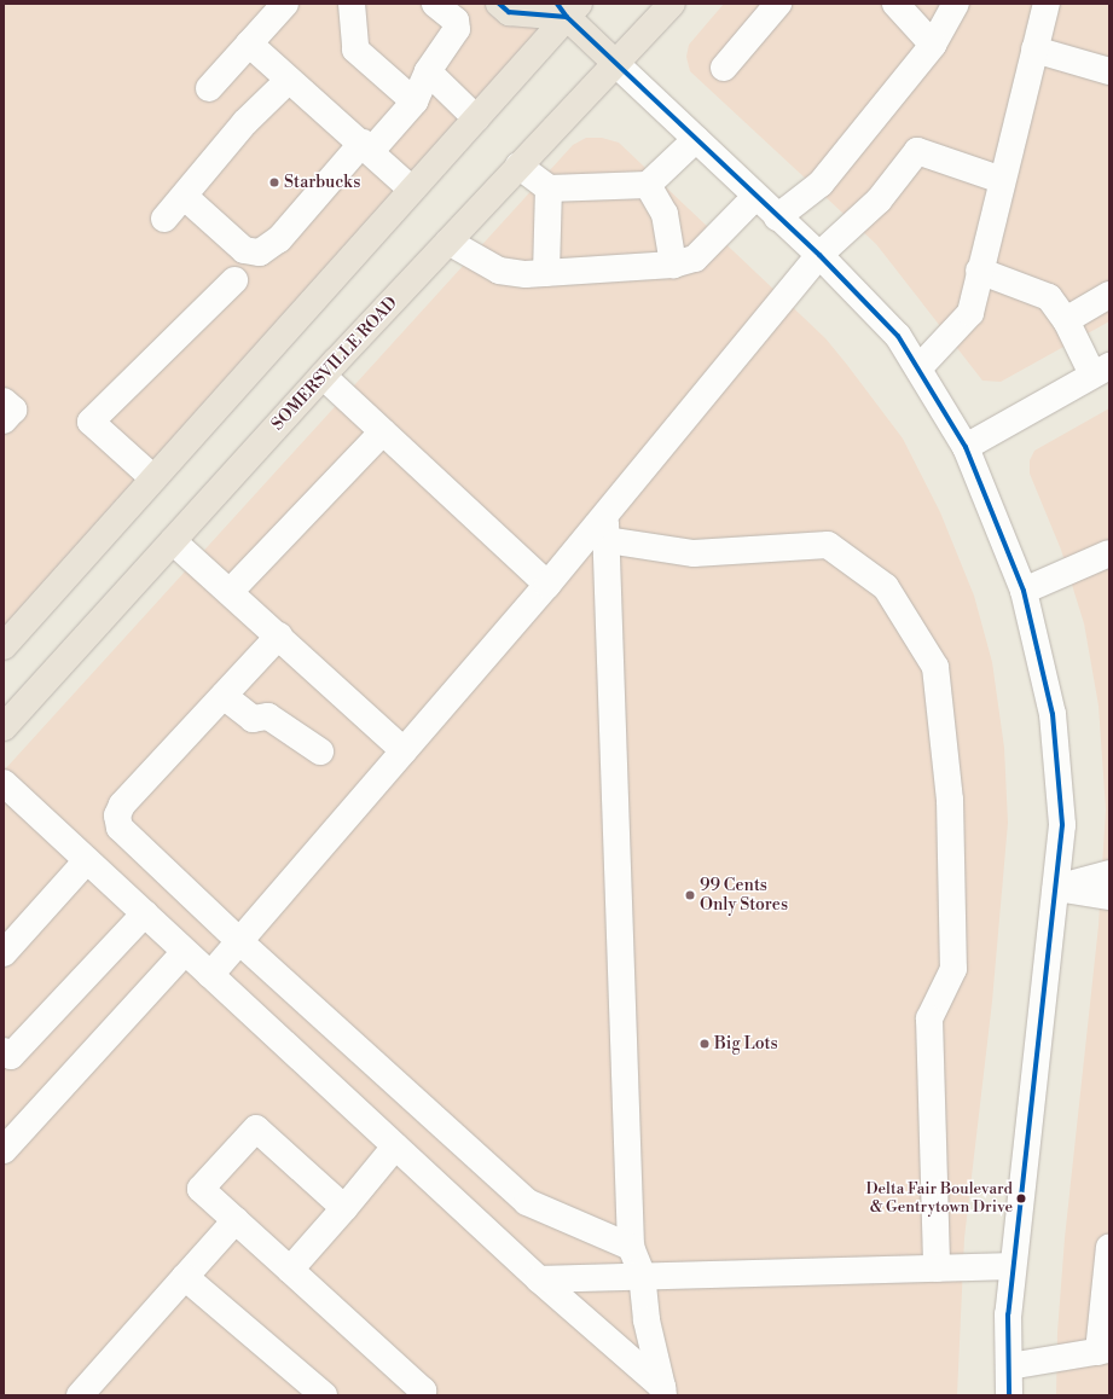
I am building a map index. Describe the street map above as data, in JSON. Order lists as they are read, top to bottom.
{
  "streets": {
    "main road": ["SOMERSVILLE ROAD"]
  },
  "places": [
    "Starbucks",
    "99 Cents Only Stores",
    "Big Lots",
    "Delta Fair Boulevard & Gentrytown Drive"
  ]
}
